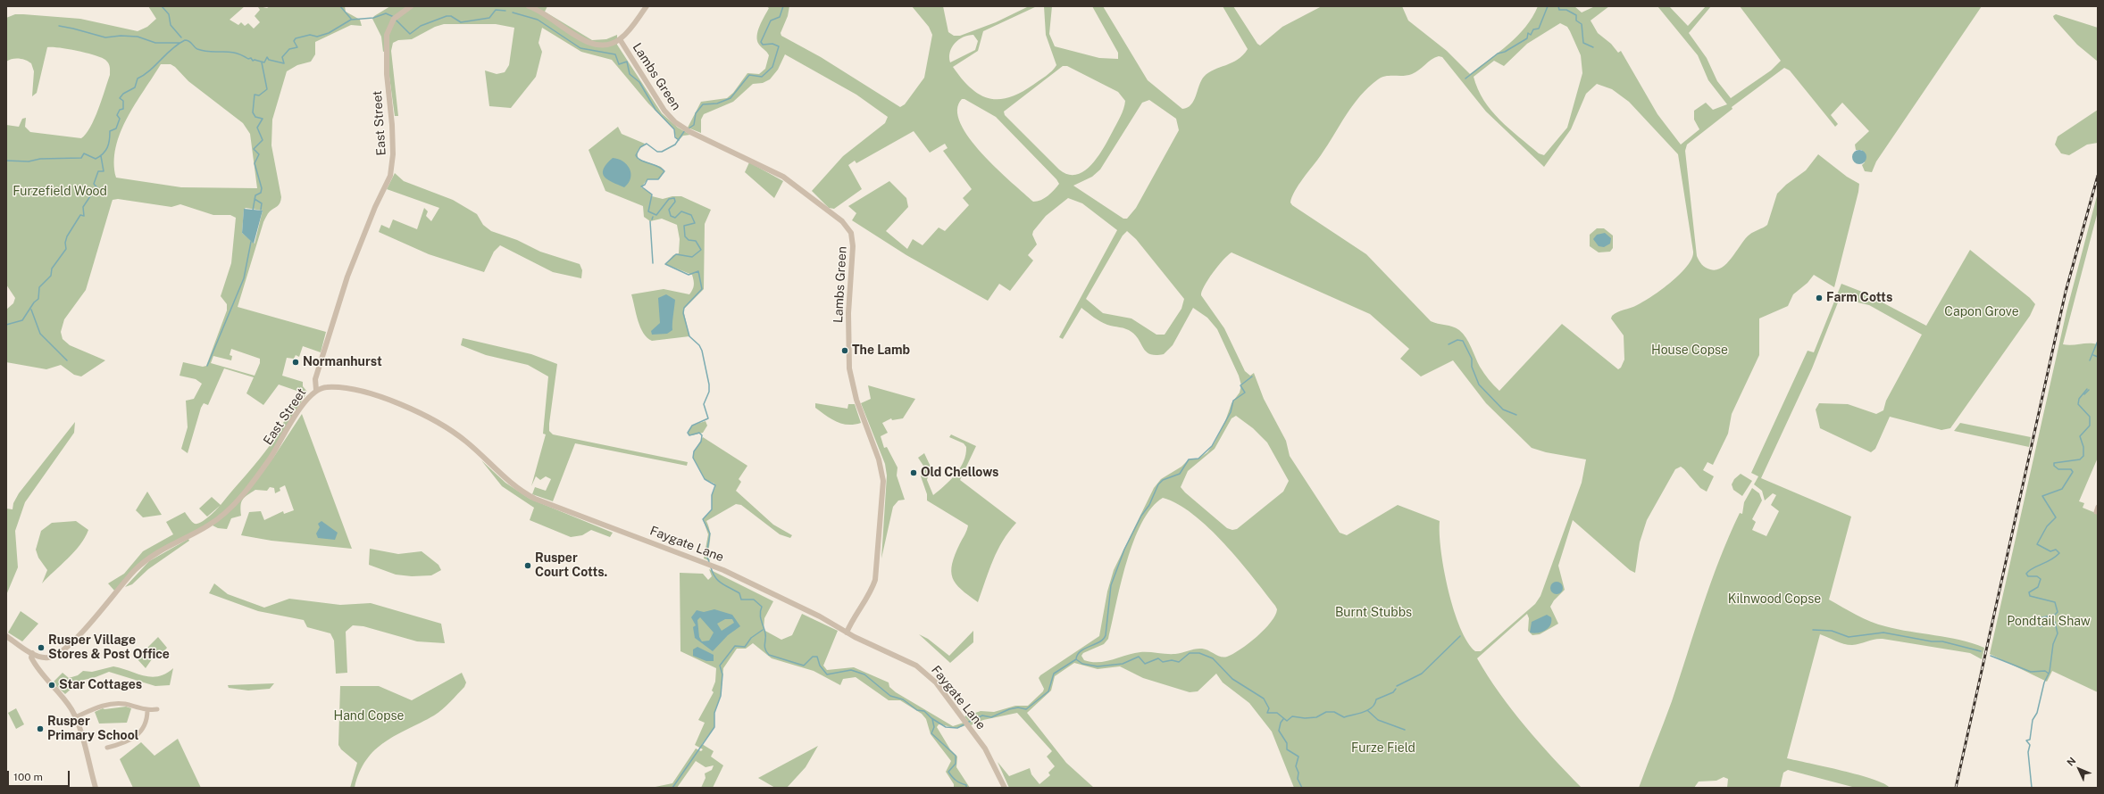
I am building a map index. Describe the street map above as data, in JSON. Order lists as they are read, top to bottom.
{
  "streets": {
    "street": ["Lambs Green", "East Street", "Faygate Lane"]
  },
  "crossings": [
    ["Lambs Green", "Faygate Lane"],
    ["East Street", "Faygate Lane"]
  ],
  "parks": [
    "Furzefield Wood",
    "Capon Grove",
    "House Copse",
    "Kilnwood Copse",
    "Burnt Stubbs",
    "Pondtail Shaw",
    "Hand Copse",
    "Furze Field"
  ],
  "places": [
    "Farm Cotts",
    "The Lamb",
    "Normanhurst",
    "Old Chellows",
    "Rusper Court Cotts.",
    "Rusper Village Stores & Post Office",
    "Star Cottages",
    "Rusper Primary School"
  ],
  "scale_bar": "100 m",
  "north": "top left"
}
